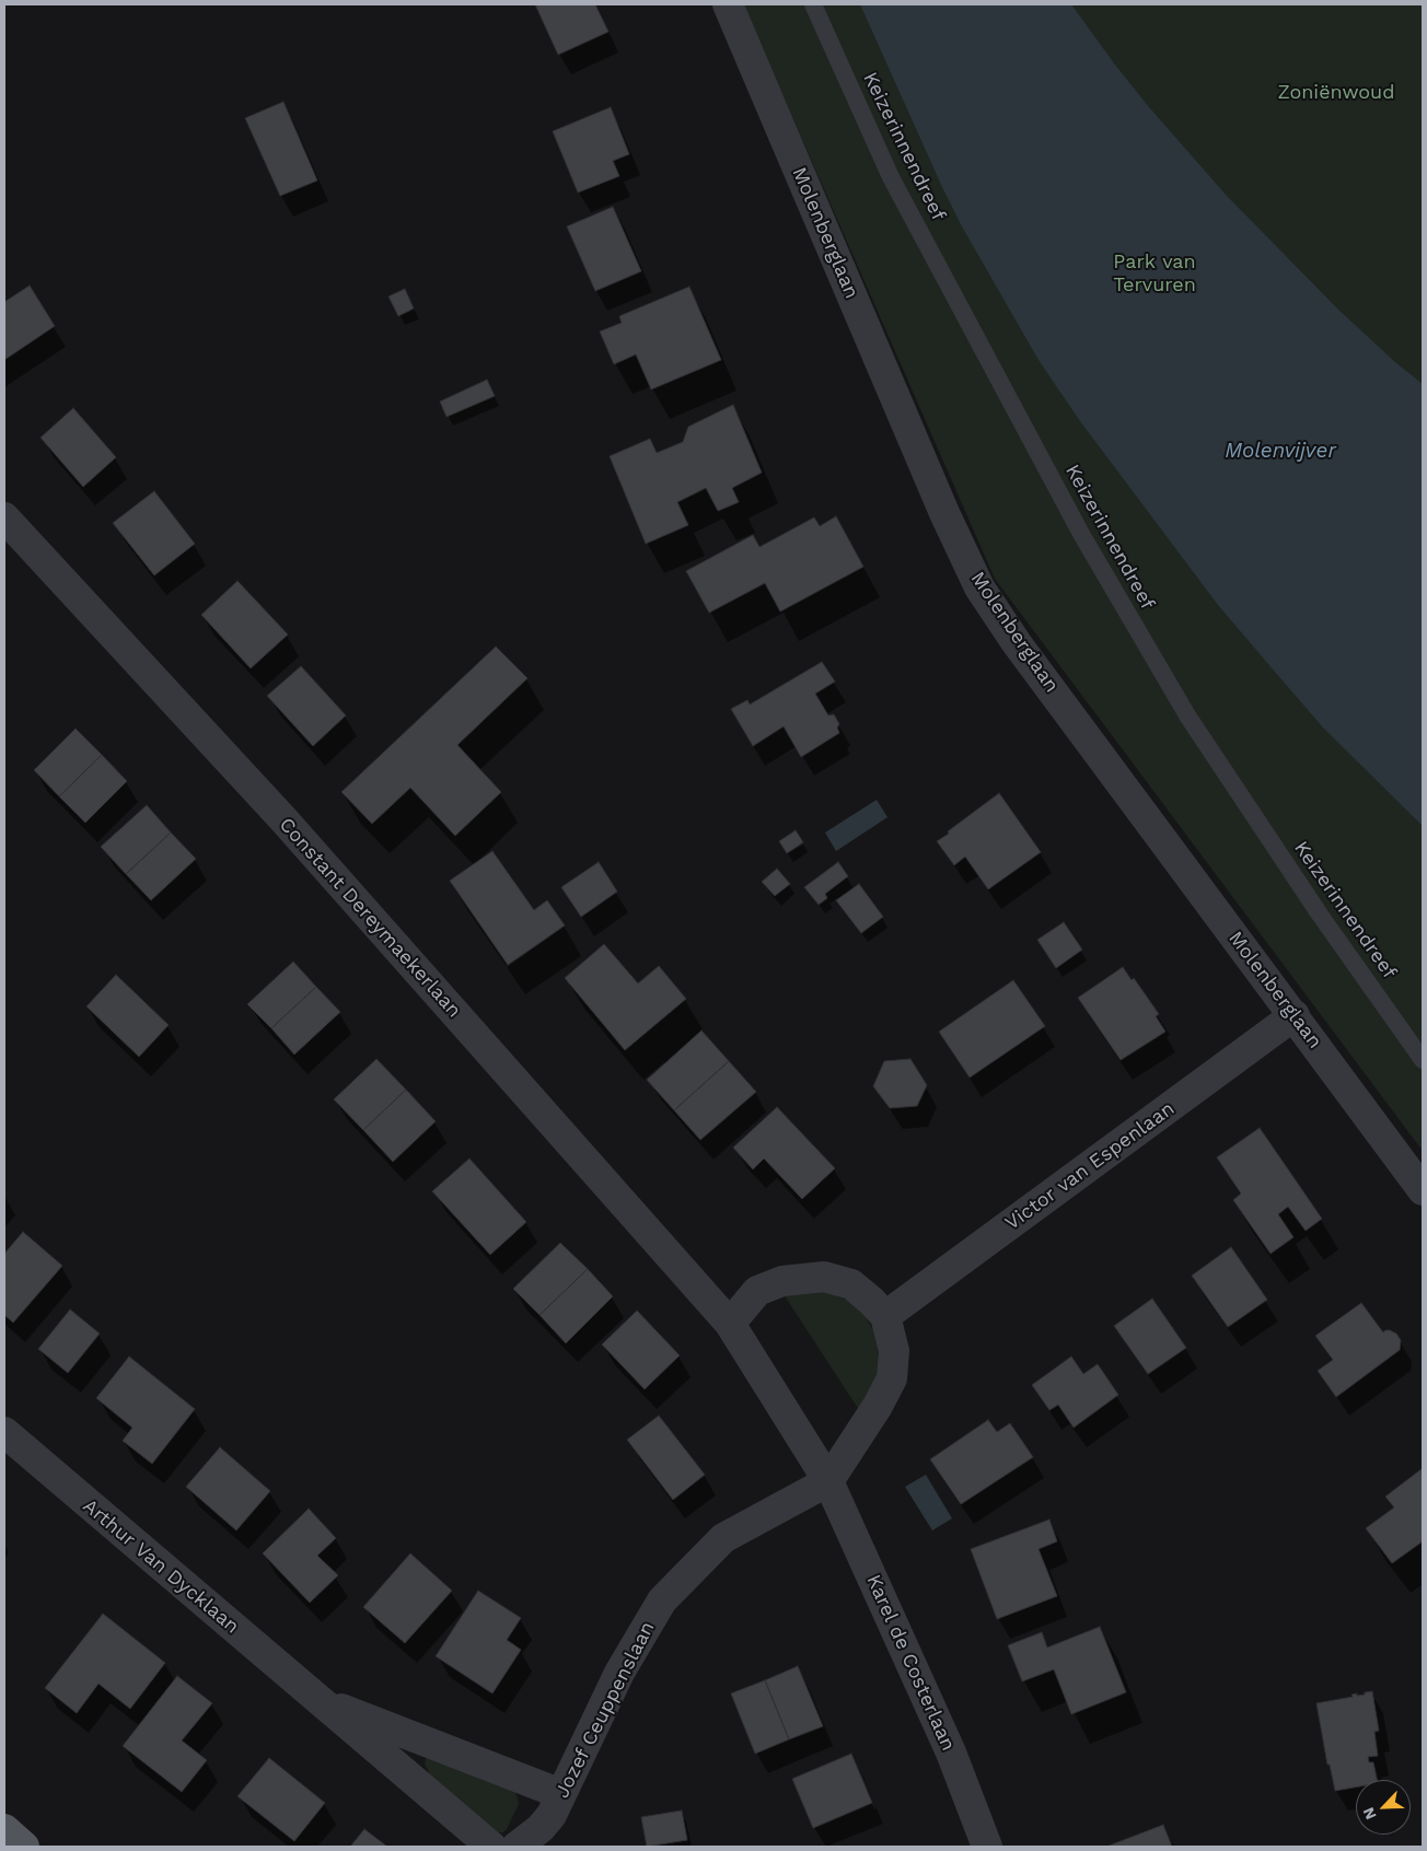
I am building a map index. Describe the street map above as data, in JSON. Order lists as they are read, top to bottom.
{
  "streets": {
    "street": [
      "Molenberglaan",
      "Constant Dereymaekerlaan",
      "Victor van Espenlaan",
      "Arthur Van Dycklaan",
      "Karel de Costerlaan",
      "Jozef Ceuppenslaan"
    ],
    "lane": ["Keizerinnendreef"]
  },
  "crossings": [
    ["Molenberglaan", "Victor van Espenlaan"],
    ["Constant Dereymaekerlaan", "Karel de Costerlaan"],
    ["Constant Dereymaekerlaan", "Jozef Ceuppenslaan"],
    ["Arthur Van Dycklaan", "Jozef Ceuppenslaan"],
    ["Karel de Costerlaan", "Jozef Ceuppenslaan"]
  ],
  "water": ["Molenvijver"],
  "parks": ["Zoniënwoud", "Park van Tervuren"],
  "north": "bottom left"
}
